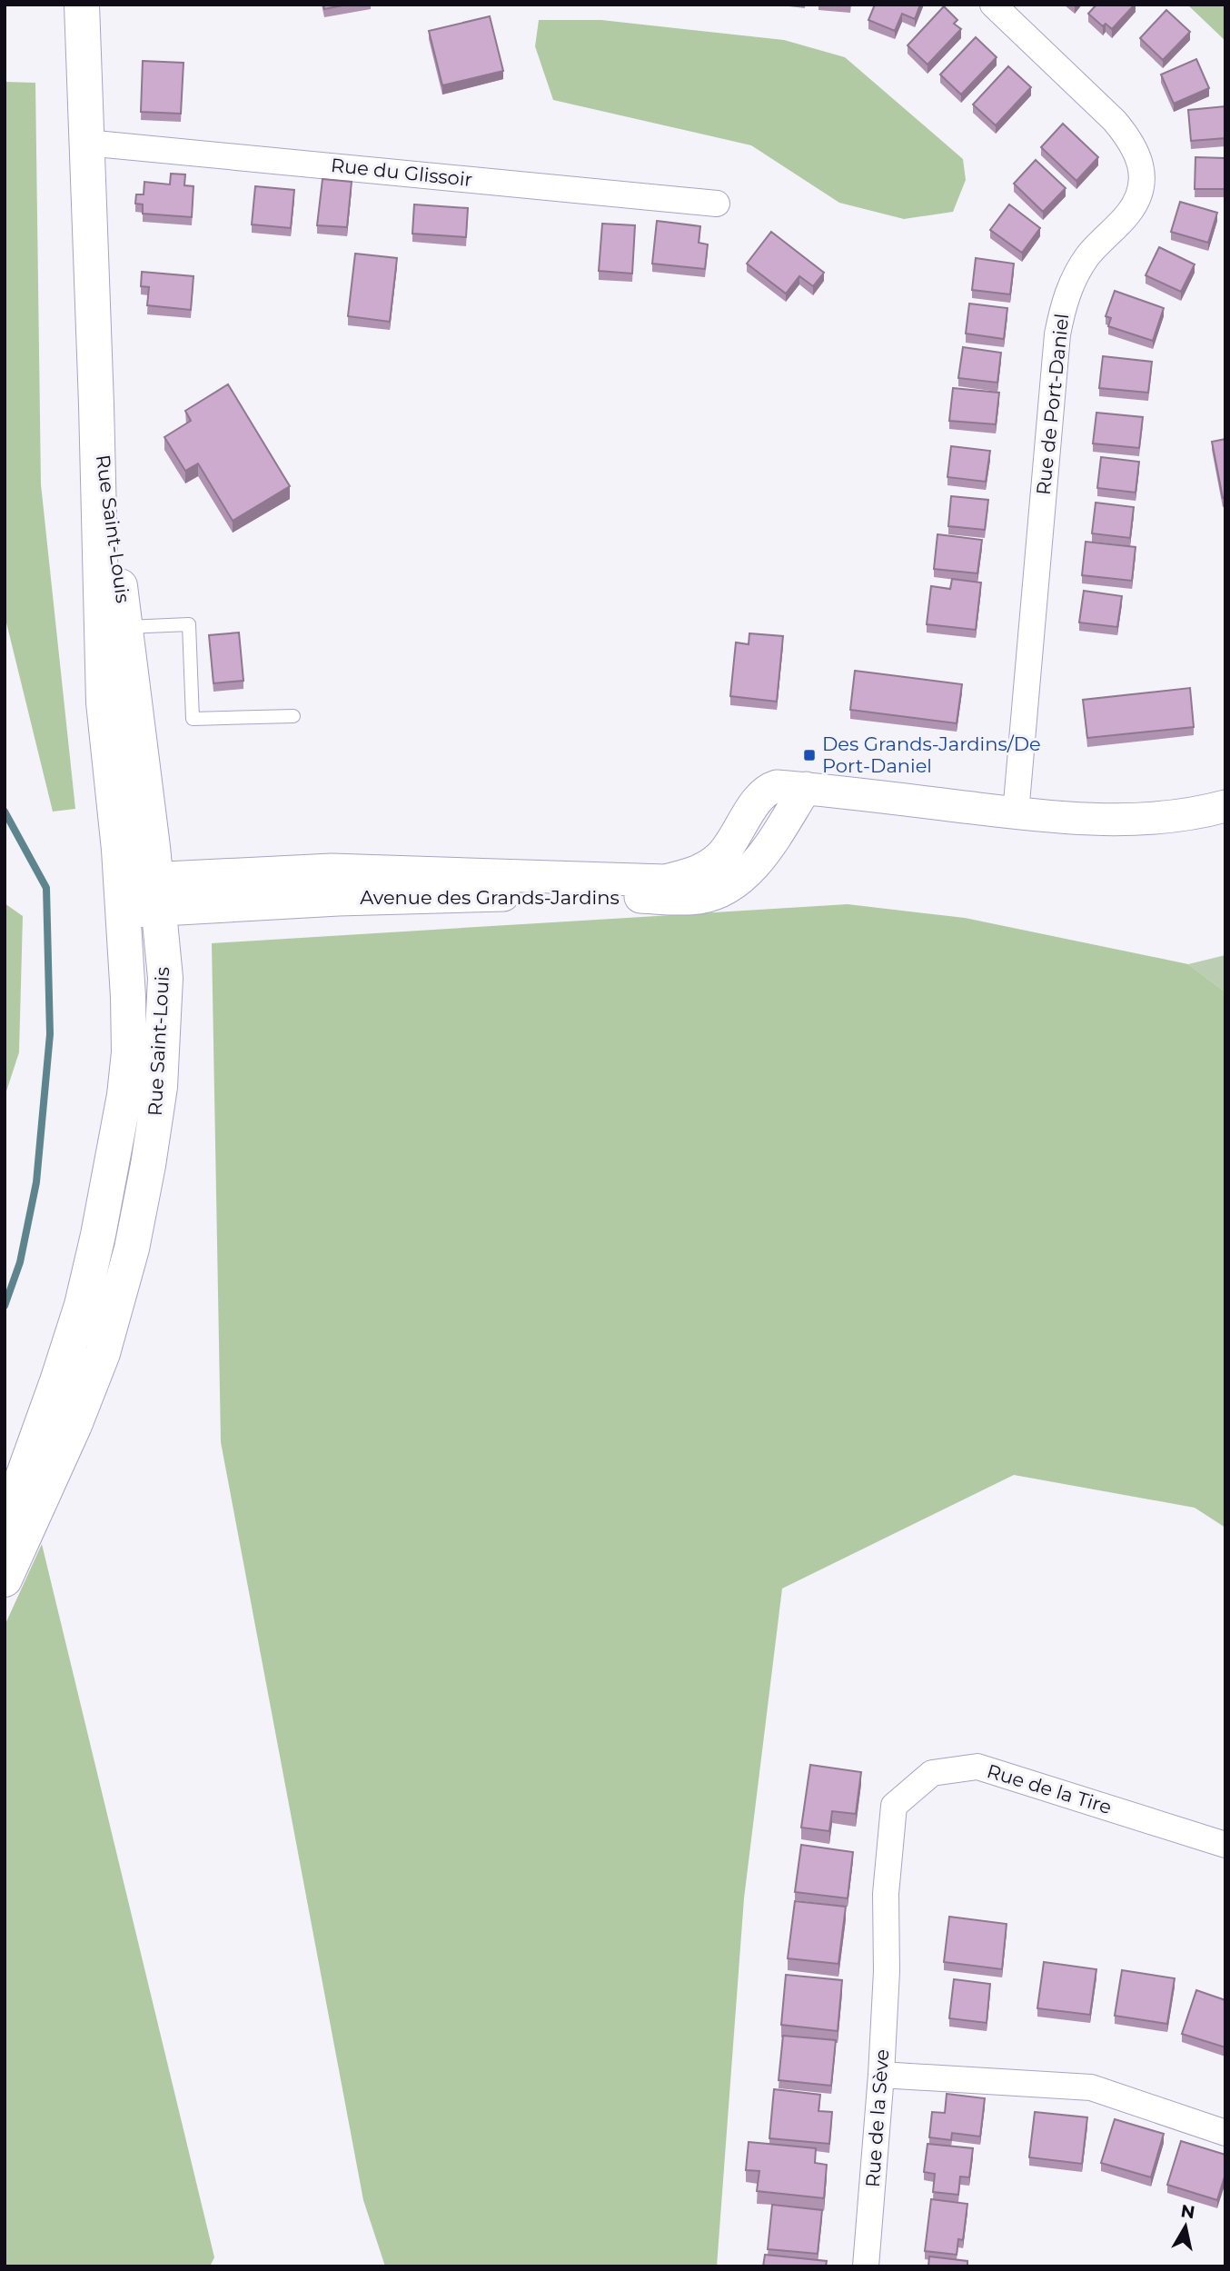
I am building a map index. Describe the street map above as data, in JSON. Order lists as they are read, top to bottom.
{
  "streets": {
    "main road": ["Rue Saint-Louis"],
    "street": [
      "Rue du Glissoir",
      "Rue de Port-Daniel",
      "Avenue des Grands-Jardins",
      "Rue de la Tire",
      "Rue de la Sève"
    ]
  },
  "crossings": [
    ["Rue du Glissoir", "Rue Saint-Louis"],
    ["Rue de Port-Daniel", "Avenue des Grands-Jardins"],
    ["Rue Saint-Louis", "Avenue des Grands-Jardins"],
    ["Rue de la Tire", "Rue de la Sève"]
  ],
  "places": {
    "transit": ["Des Grands-Jardins/De Port-Daniel"]
  },
  "north": "top"
}
